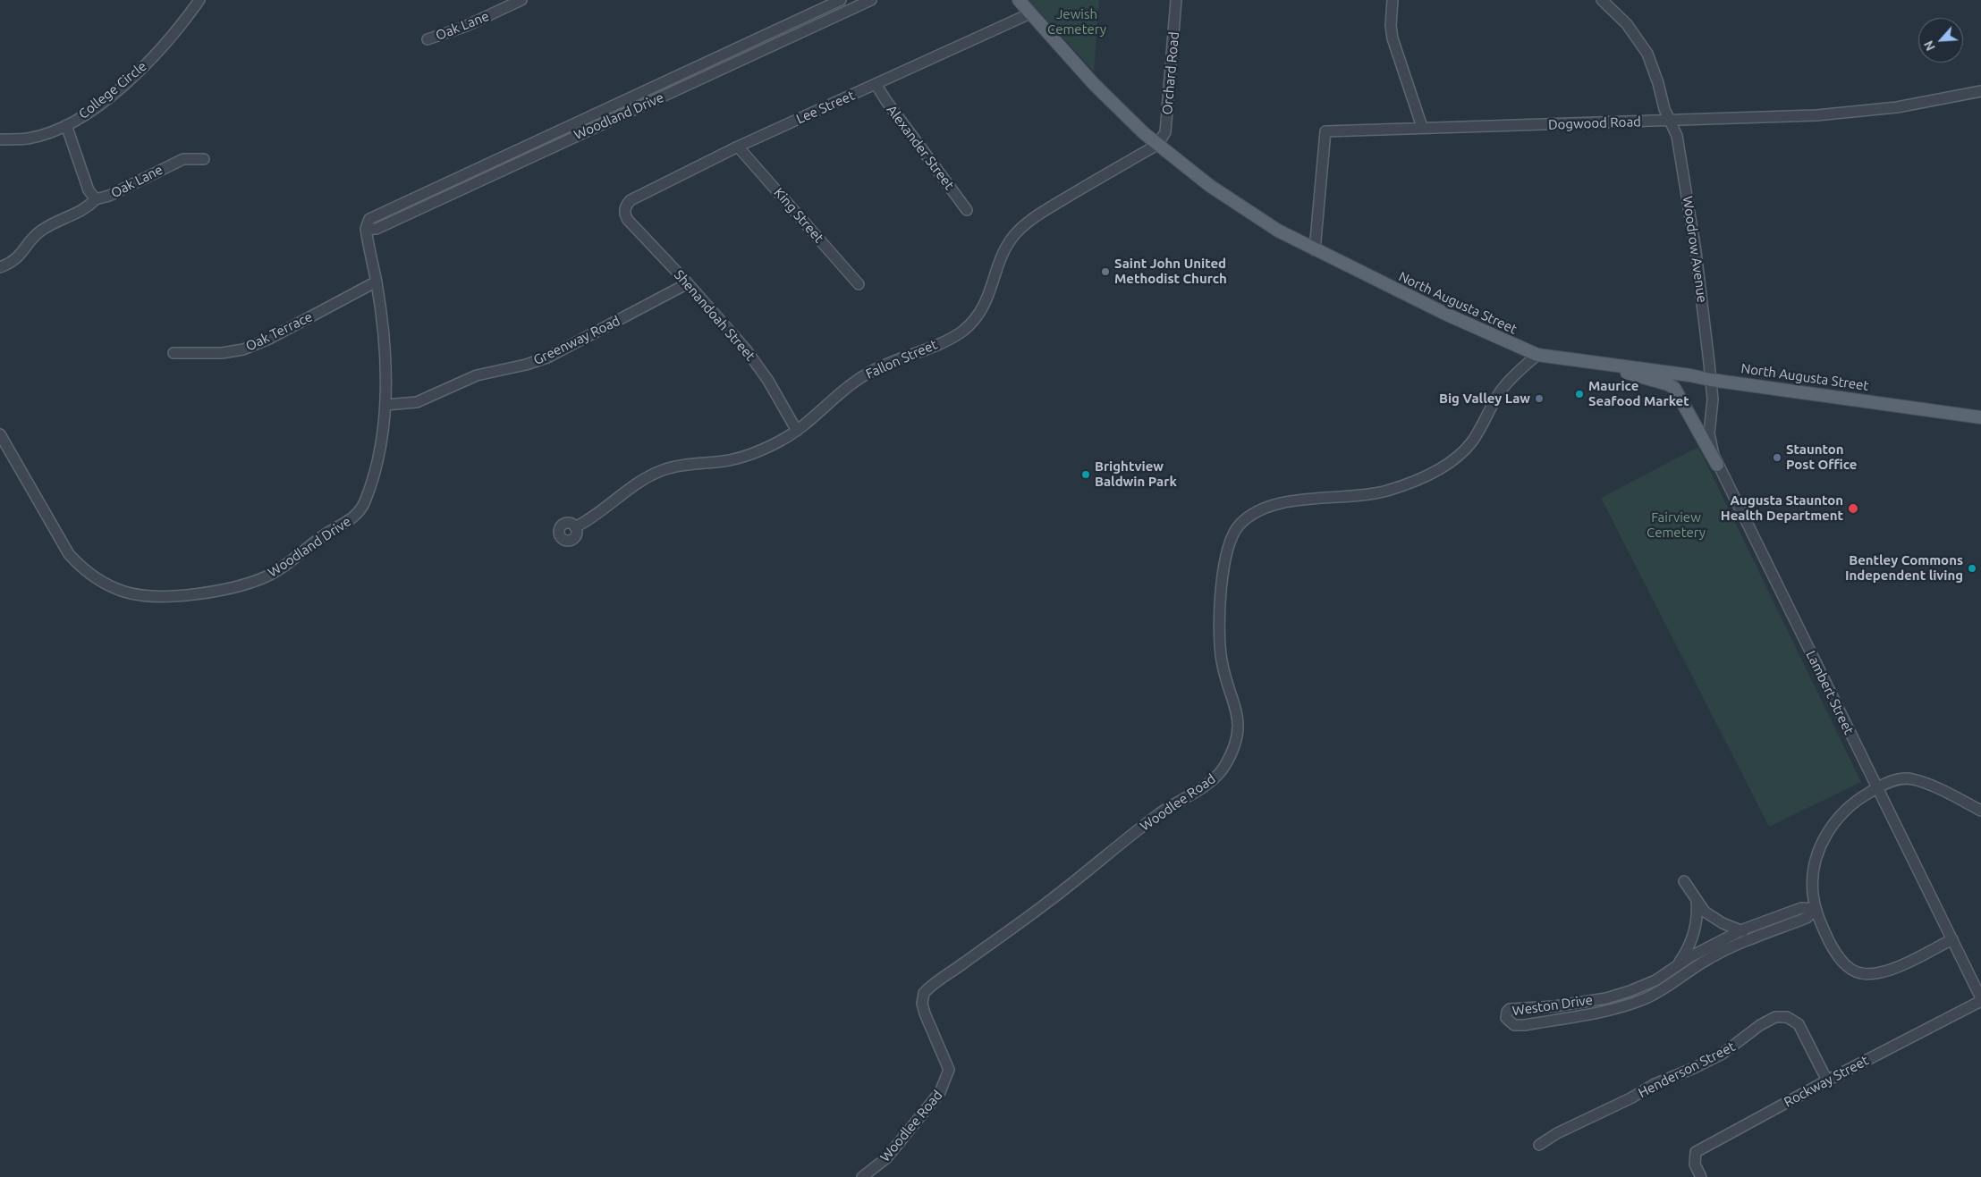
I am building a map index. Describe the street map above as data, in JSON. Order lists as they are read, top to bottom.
{
  "streets": {
    "main road": ["North Augusta Street"],
    "street": [
      "Oak Lane",
      "Orchard Road",
      "College Circle",
      "Lee Street",
      "Woodland Drive",
      "Dogwood Road",
      "Alexander Street",
      "King Street",
      "Woodrow Avenue",
      "Shenandoah Street",
      "Oak Terrace",
      "Greenway Road",
      "Fallon Street",
      "Lambert Street",
      "Woodlee Road",
      "Weston Drive",
      "Henderson Street",
      "Rockway Street"
    ]
  },
  "crossings": [
    ["Oak Lane", "College Circle"],
    ["Orchard Road", "North Augusta Street"],
    ["Orchard Road", "Fallon Street"],
    ["Lee Street", "Alexander Street"],
    ["Lee Street", "King Street"],
    ["Lee Street", "North Augusta Street"],
    ["Lee Street", "Shenandoah Street"],
    ["Woodland Drive", "Oak Terrace"],
    ["Woodland Drive", "Greenway Road"],
    ["Dogwood Road", "Woodrow Avenue"],
    ["Dogwood Road", "North Augusta Street"],
    ["Woodrow Avenue", "North Augusta Street"],
    ["Woodrow Avenue", "Lambert Street"],
    ["North Augusta Street", "Fallon Street"],
    ["North Augusta Street", "Lambert Street"],
    ["North Augusta Street", "Woodlee Road"],
    ["Shenandoah Street", "Greenway Road"],
    ["Shenandoah Street", "Fallon Street"],
    ["Lambert Street", "Rockway Street"],
    ["Henderson Street", "Rockway Street"]
  ],
  "parks": ["Jewish Cemetery", "Fairview Cemetery"],
  "places": [
    "Saint John United Methodist Church",
    "Maurice Seafood Market",
    "Big Valley Law",
    "Staunton Post Office",
    "Brightview Baldwin Park",
    "Augusta Staunton Health Department",
    "Bentley Commons Independent living"
  ],
  "north": "bottom left"
}
